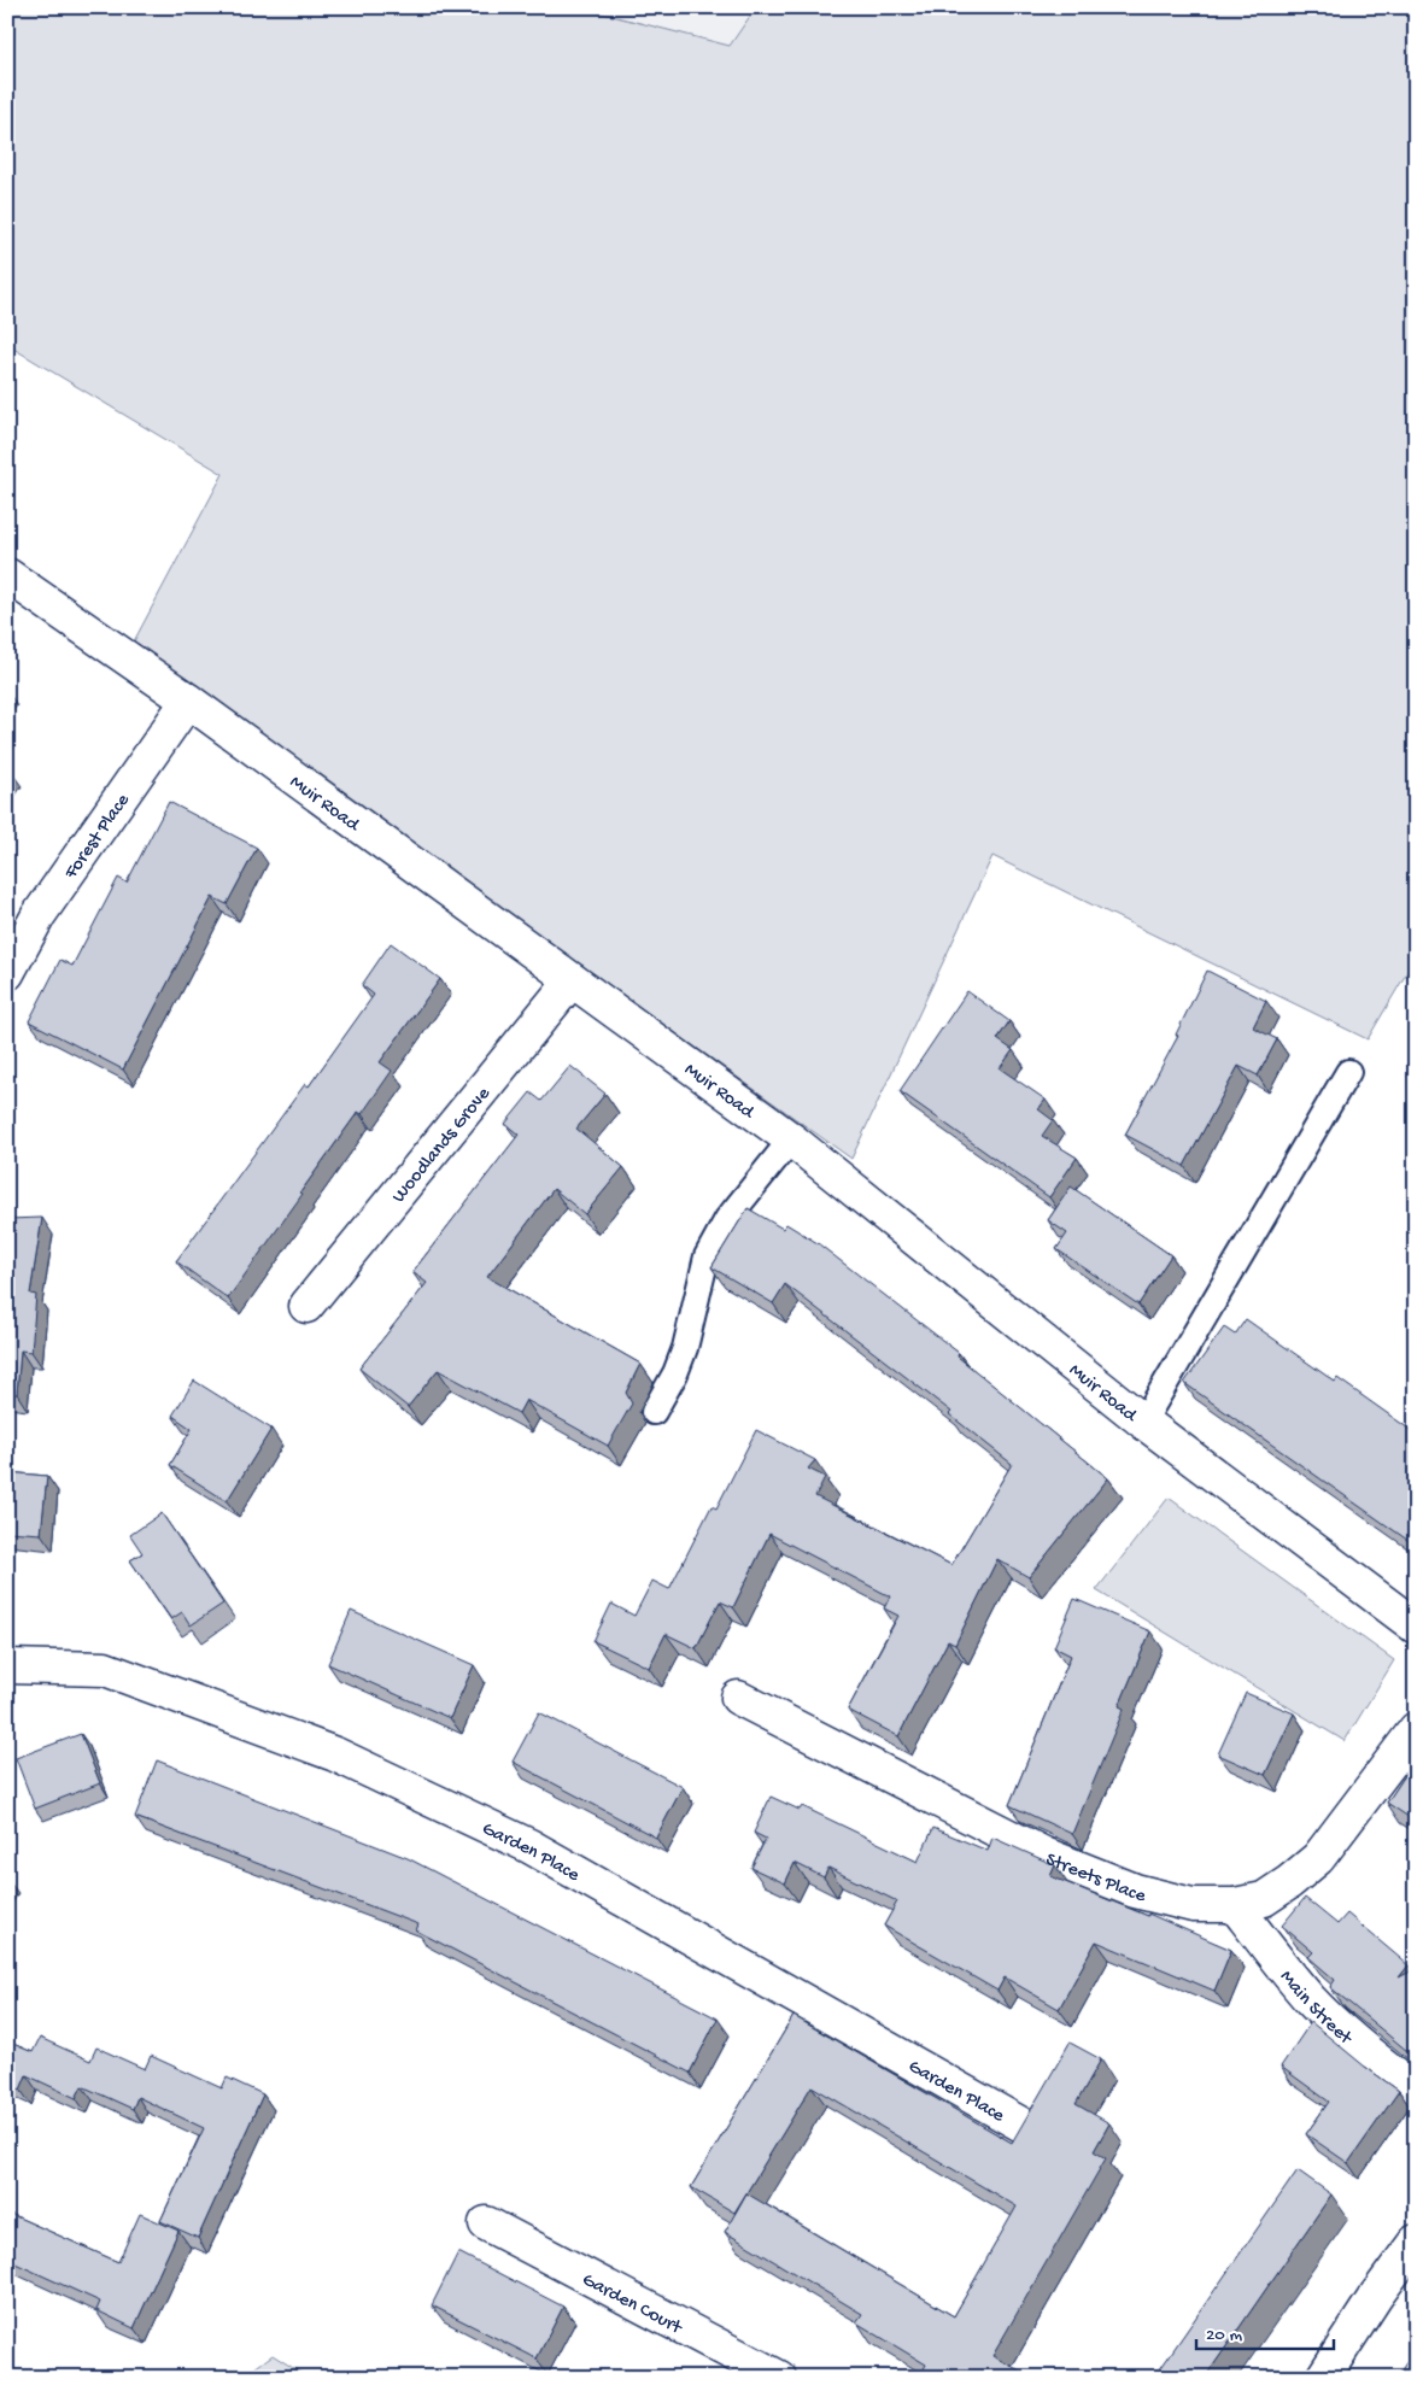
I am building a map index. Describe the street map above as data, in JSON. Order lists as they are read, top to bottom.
{
  "streets": {
    "street": [
      "Muir Road",
      "Forest Place",
      "Woodlands Grove",
      "Garden Place",
      "Streets Place",
      "Main Street",
      "Garden Court"
    ]
  },
  "crossings": [
    ["Muir Road", "Forest Place"],
    ["Muir Road", "Woodlands Grove"],
    ["Streets Place", "Main Street"]
  ],
  "scale_bar": "20 m"
}
